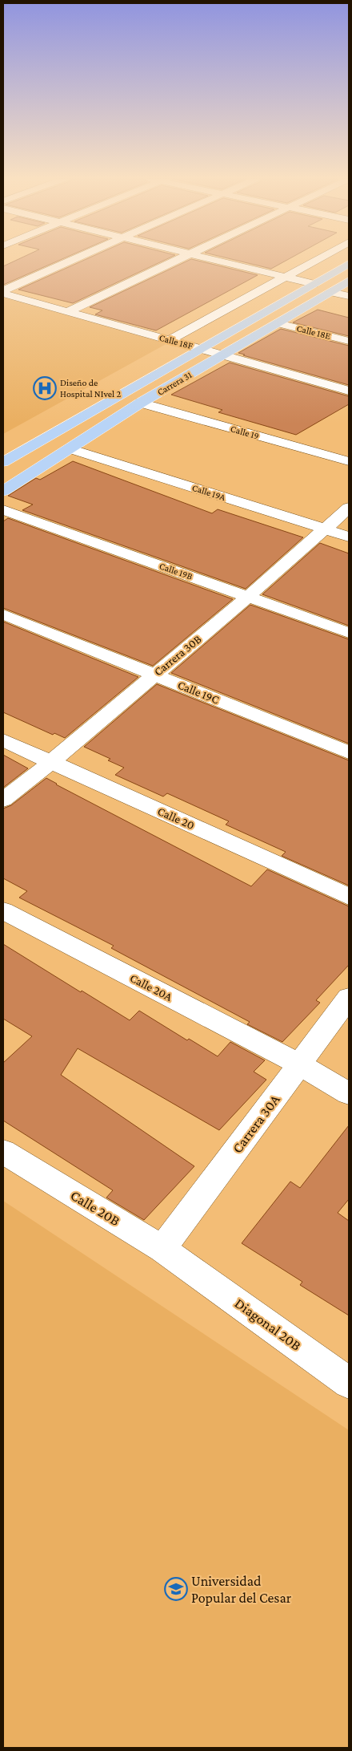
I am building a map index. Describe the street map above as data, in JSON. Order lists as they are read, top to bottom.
{
  "streets": {
    "main road": ["Carrera 31"],
    "street": [
      "Calle 18E",
      "Calle 18F",
      "Calle 19",
      "Calle 19A",
      "Calle 19B",
      "Carrera 30B",
      "Calle 19C",
      "Calle 20",
      "Calle 20A",
      "Carrera 30A",
      "Calle 20B",
      "Diagonal 20B"
    ]
  },
  "crossings": [
    ["Calle 18E", "Carrera 31"],
    ["Calle 18F", "Carrera 31"],
    ["Carrera 31", "Calle 19"],
    ["Carrera 31", "Calle 19A"],
    ["Calle 19A", "Carrera 30B"],
    ["Calle 19B", "Carrera 30B"],
    ["Carrera 30B", "Calle 19C"],
    ["Carrera 30B", "Calle 20"],
    ["Calle 20A", "Carrera 30A"],
    ["Carrera 30A", "Calle 20B"],
    ["Calle 20B", "Diagonal 20B"]
  ],
  "places": {
    "hospital": ["Diseño de Hospital NIvel 2"],
    "school or university": ["Universidad Popular del Cesar"]
  }
}
